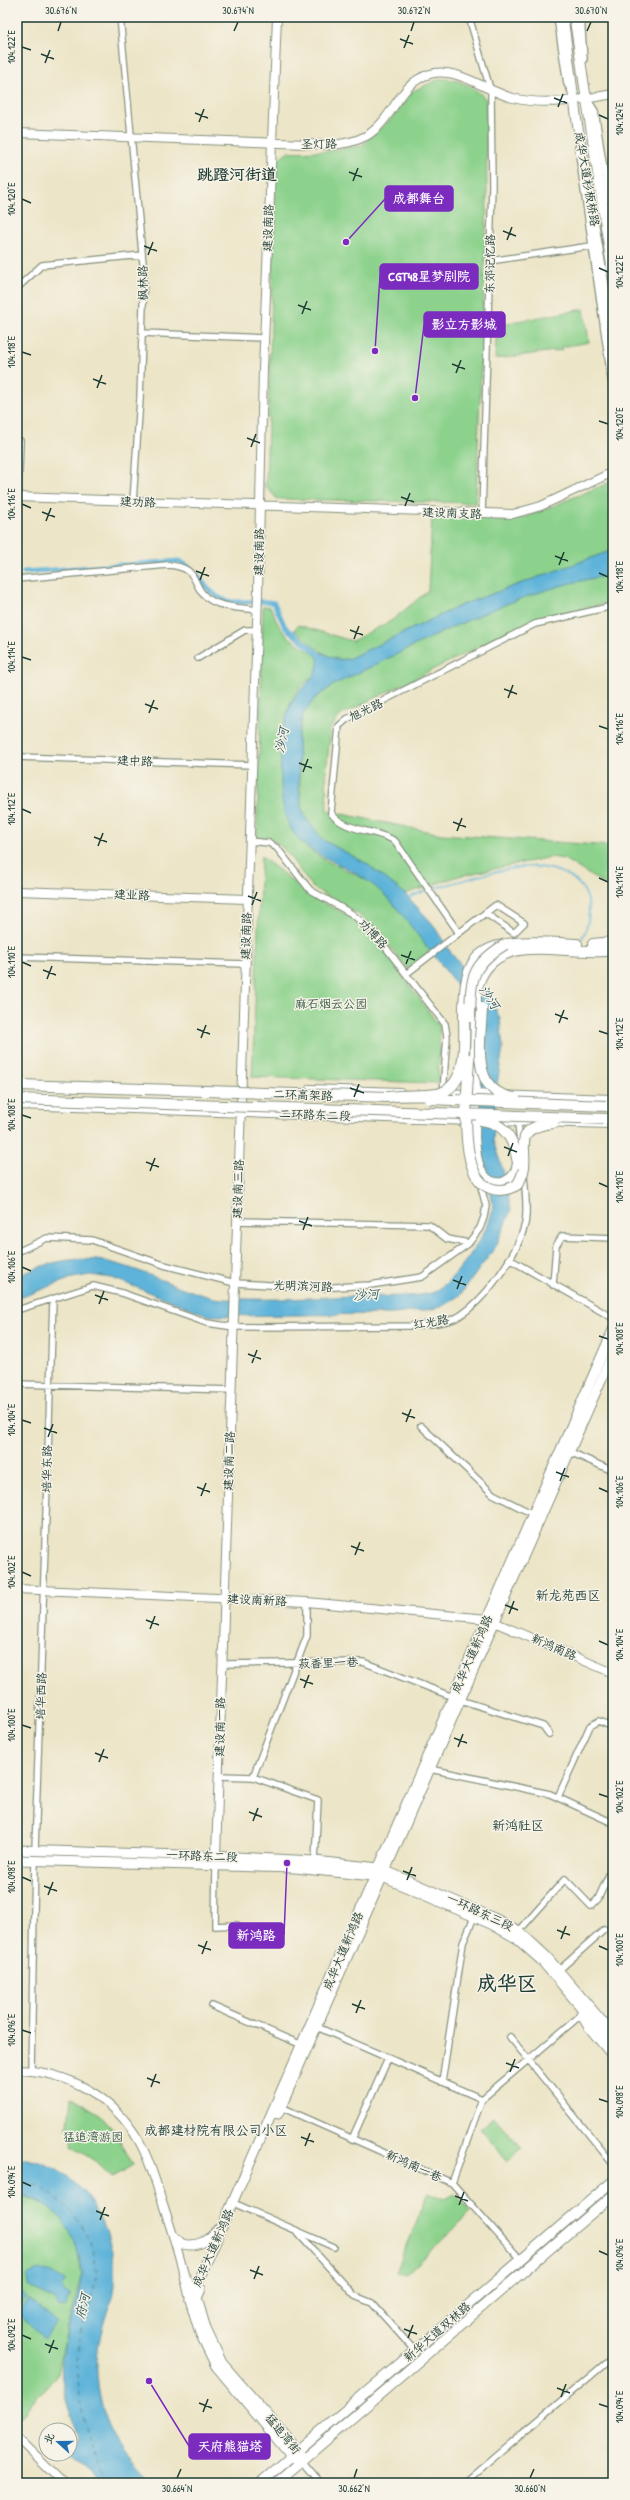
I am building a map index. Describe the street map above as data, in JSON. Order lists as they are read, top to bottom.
{
  "streets": {
    "highway": ["二环高架路"],
    "main road": [
      "成华大道杉板桥路",
      "成华大道新鸿路",
      "一环路东二段",
      "一环路东三段",
      "新华大道双林路",
      "猛追湾街"
    ],
    "street": [
      "圣灯路",
      "建设南路",
      "东郊记忆路",
      "枫林路",
      "建功路",
      "建设南支路",
      "旭光路",
      "建中路",
      "建业路",
      "功博路",
      "二环路东二段",
      "建设南三路",
      "光明滨河路",
      "红光路",
      "建设南二路",
      "培华东路",
      "建设南新路",
      "新鸿南路",
      "菽香里一巷",
      "培华西路",
      "建设南一路",
      "新鸿南一巷"
    ]
  },
  "crossings": [
    ["圣灯路", "成华大道杉板桥路"],
    ["圣灯路", "建设南路"],
    ["圣灯路", "东郊记忆路"],
    ["圣灯路", "枫林路"],
    ["建设南路", "建功路"],
    ["建设南路", "建设南支路"],
    ["建设南路", "建中路"],
    ["建设南路", "建业路"],
    ["建设南路", "功博路"],
    ["建设南路", "二环路东二段"],
    ["建设南路", "建设南三路"],
    ["东郊记忆路", "建设南支路"],
    ["枫林路", "建功路"],
    ["建功路", "建设南支路"],
    ["功博路", "二环路东二段"],
    ["二环路东二段", "建设南三路"],
    ["二环路东二段", "光明滨河路"],
    ["二环路东二段", "红光路"],
    ["建设南三路", "光明滨河路"],
    ["红光路", "建设南二路"],
    ["红光路", "培华东路"],
    ["建设南二路", "建设南新路"],
    ["建设南二路", "建设南一路"],
    ["培华东路", "建设南新路"],
    ["培华东路", "培华西路"],
    ["建设南新路", "新鸿南路"],
    ["建设南新路", "成华大道新鸿路"],
    ["建设南新路", "培华西路"],
    ["建设南新路", "建设南一路"],
    ["新鸿南路", "成华大道新鸿路"],
    ["成华大道新鸿路", "菽香里一巷"],
    ["成华大道新鸿路", "一环路东二段"],
    ["成华大道新鸿路", "一环路东三段"],
    ["成华大道新鸿路", "新鸿南一巷"],
    ["成华大道新鸿路", "猛追湾街"],
    ["菽香里一巷", "建设南一路"],
    ["培华西路", "一环路东二段"],
    ["培华西路", "猛追湾街"],
    ["建设南一路", "一环路东二段"],
    ["一环路东二段", "一环路东三段"],
    ["新鸿南一巷", "新华大道双林路"],
    ["新华大道双林路", "猛追湾街"]
  ],
  "districts": [
    "跳蹬河街道",
    "新龙苑西区",
    "新鸿社区",
    "成华区",
    "成都建材院有限公司小区"
  ],
  "water": ["沙河", "府河"],
  "parks": ["麻石烟云公园", "猛追湾游园"],
  "places": [
    "成都舞台",
    "CGT48星梦剧院",
    "影立方影城",
    "新鸿路",
    "天府熊猫塔"
  ],
  "north": "left",
  "coordinates": [
    "30.676°N",
    "30.674°N",
    "30.672°N",
    "30.670°N",
    "104.122°E",
    "104.124°E",
    "104.120°E",
    "104.118°E",
    "104.116°E",
    "104.114°E",
    "104.112°E",
    "104.110°E",
    "104.108°E",
    "104.106°E",
    "104.104°E",
    "104.102°E",
    "104.100°E",
    "104.098°E",
    "104.096°E",
    "104.094°E",
    "104.092°E",
    "30.664°N",
    "30.662°N",
    "30.660°N"
  ]
}
